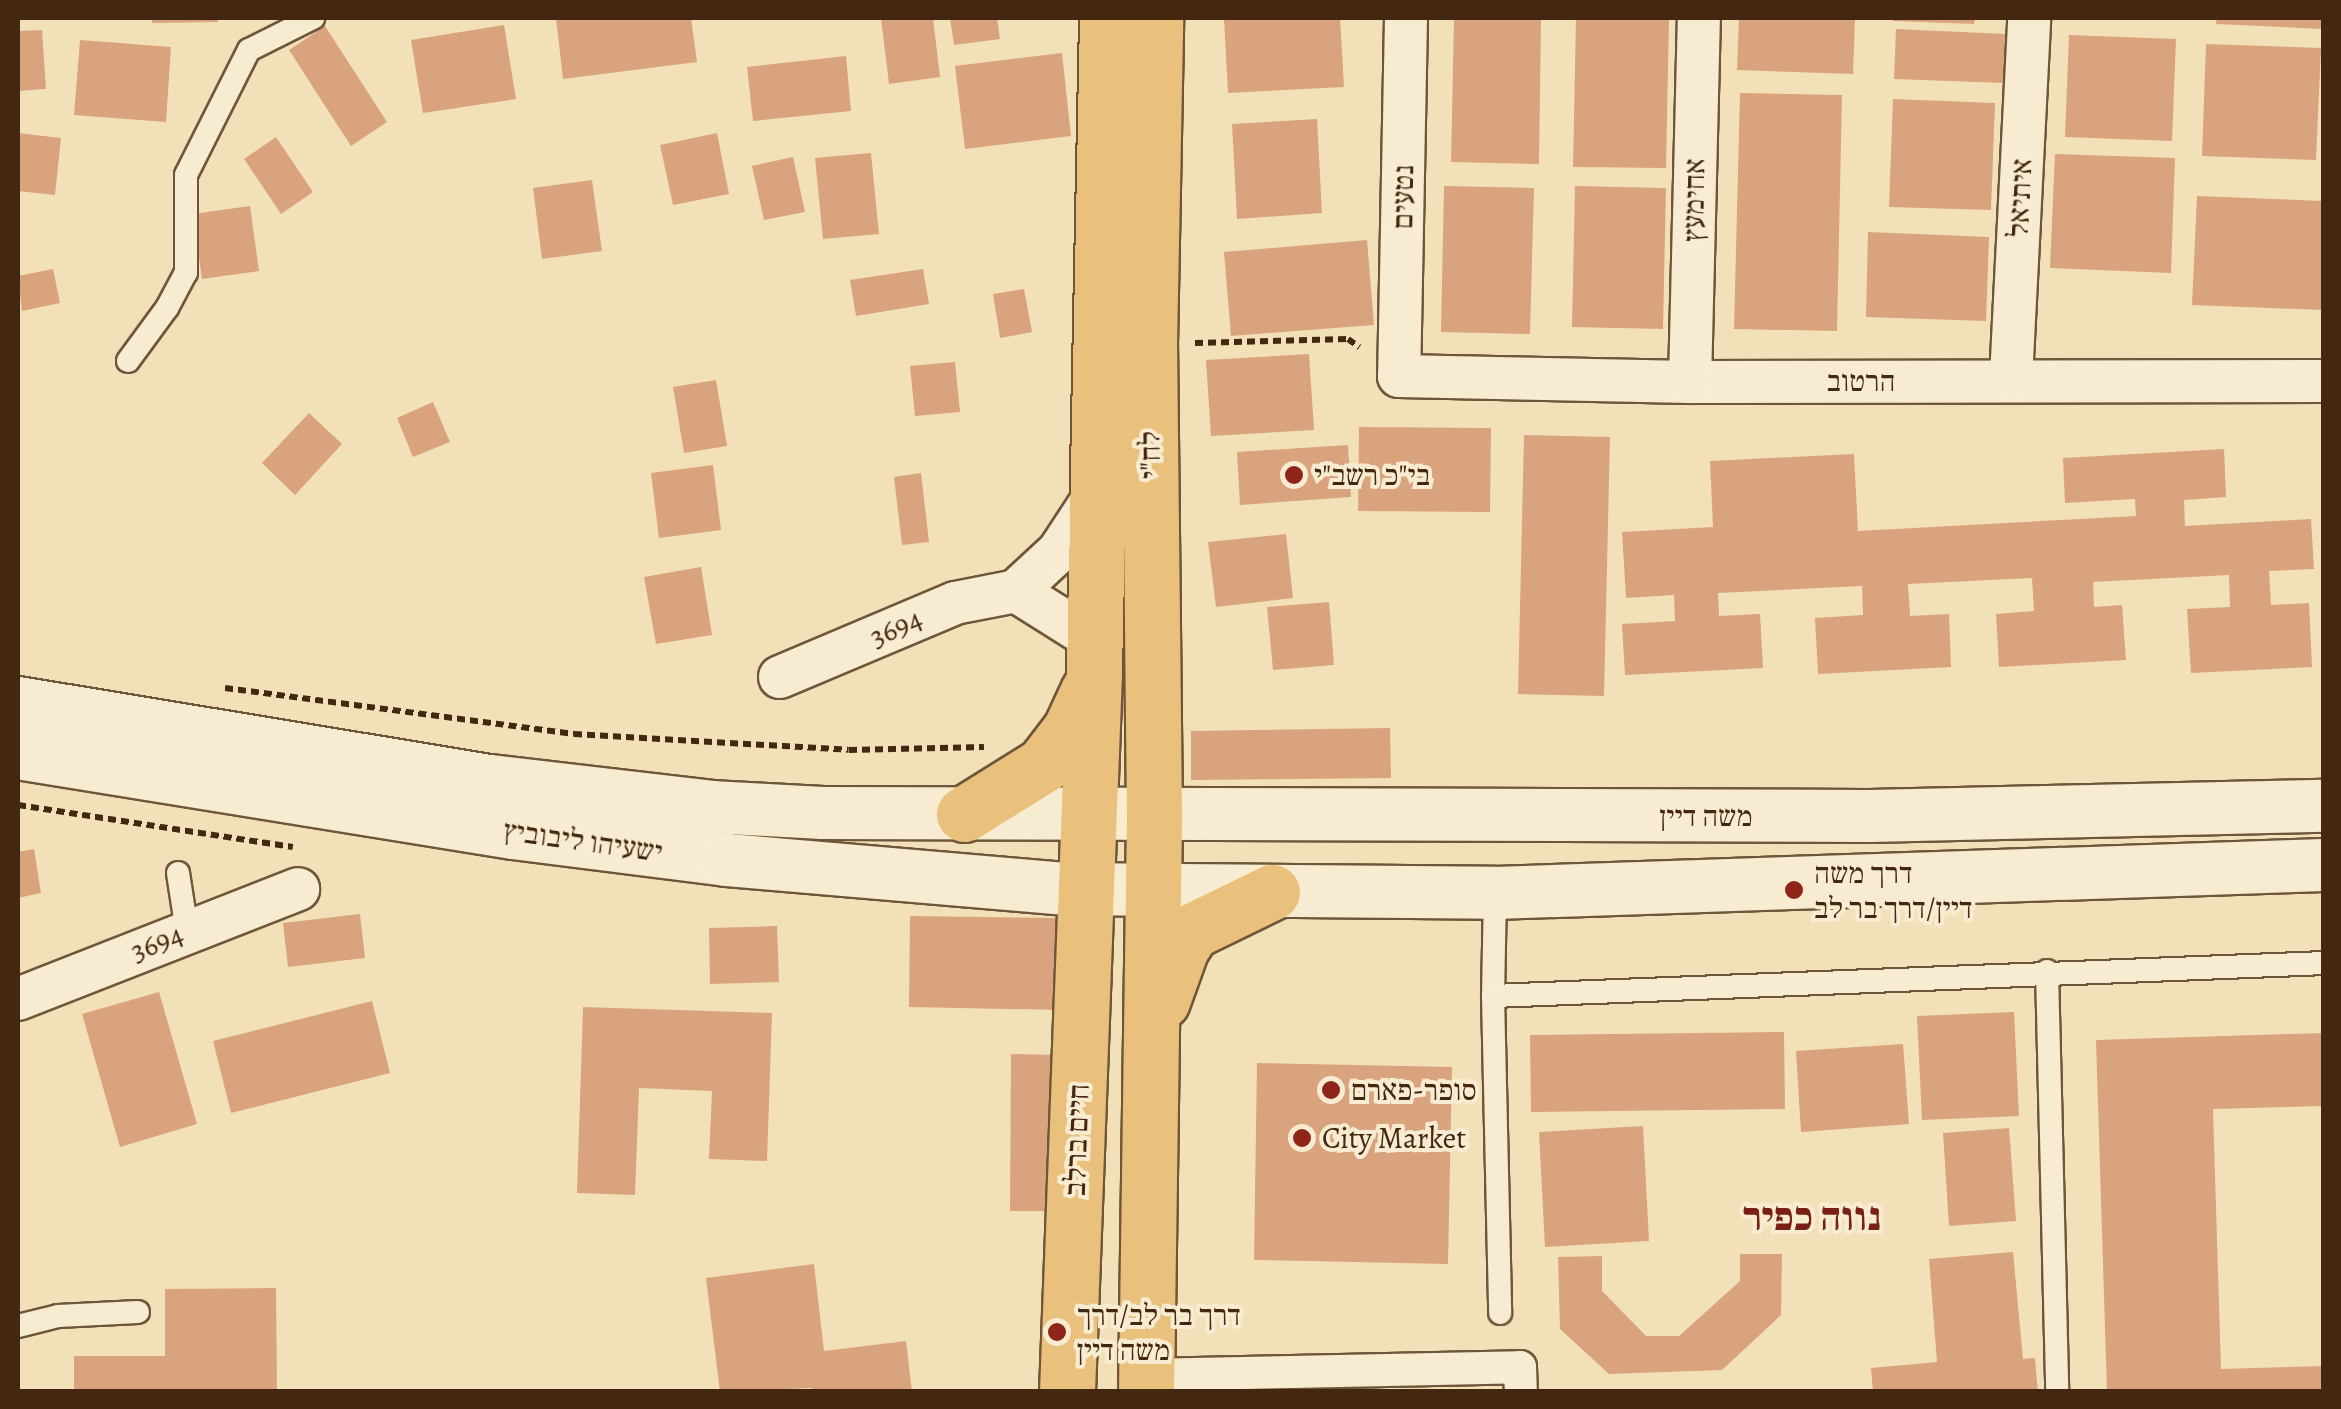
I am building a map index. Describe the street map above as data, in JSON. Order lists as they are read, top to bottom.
{
  "streets": {
    "main road": ["לח\"י", "חיים ברלב"],
    "street": [
      "נטעים",
      "איתיאל",
      "אחימעץ",
      "הרטוב",
      "3694",
      "משה דיין",
      "ישעיהו ליבוביץ"
    ]
  },
  "crossings": [
    ["נטעים", "הרטוב"],
    ["איתיאל", "הרטוב"],
    ["אחימעץ", "הרטוב"],
    ["לח\"י", "משה דיין"],
    ["לח\"י", "ישעיהו ליבוביץ"],
    ["לח\"י", "חיים ברלב"],
    ["משה דיין", "ישעיהו ליבוביץ"],
    ["ישעיהו ליבוביץ", "חיים ברלב"]
  ],
  "districts": ["נווה כפיר"],
  "places": [
    "בי\"כ רשב\"י",
    "דרך משה דיין/דרך בר לב",
    "סופר-פארם",
    "City Market",
    "דרך בר לב/דרך משה דיין"
  ]
}
